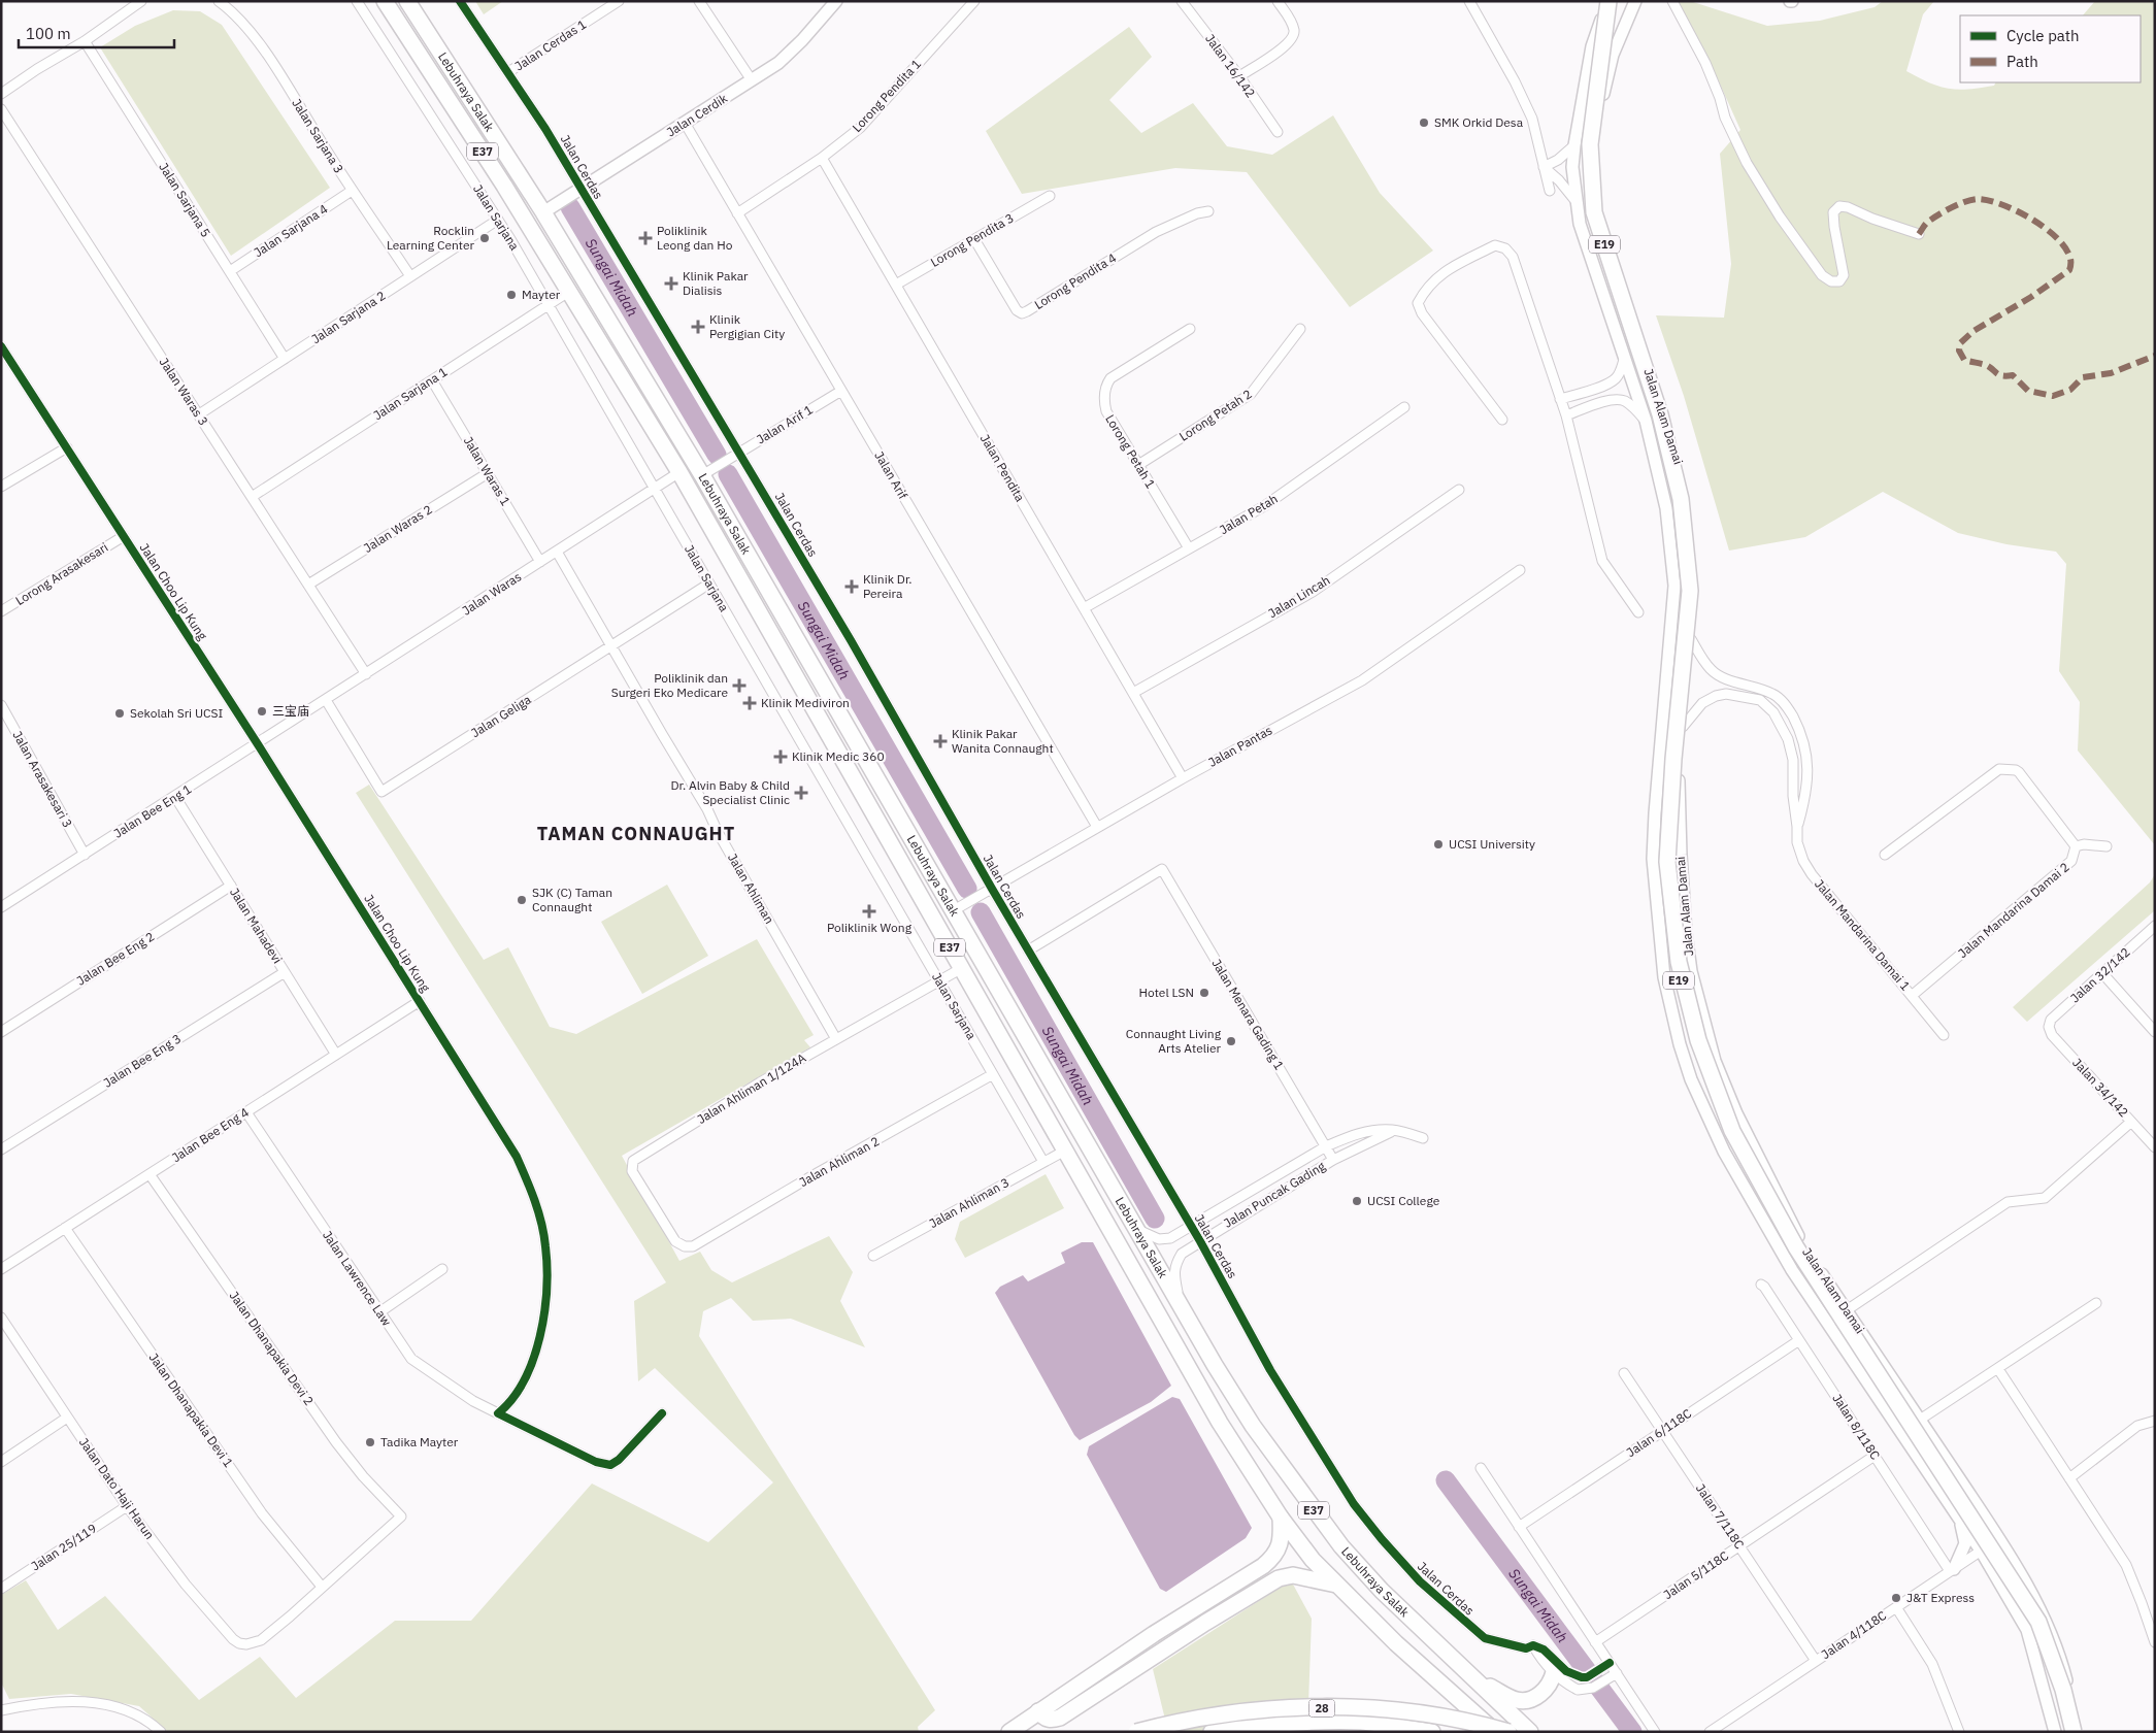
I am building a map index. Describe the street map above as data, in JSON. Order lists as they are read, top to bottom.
{
  "streets": {
    "highway": [
      "Lebuhraya Salak",
      "E37",
      "E19",
      "28"
    ],
    "main road": ["Jalan Cerdik", "Jalan Alam Damai"],
    "street": [
      "Jalan Cerdas 1",
      "Jalan 16/142",
      "Lorong Pendita 1",
      "Jalan Sarjana 3",
      "Jalan Cerdas",
      "Jalan Sarjana 5",
      "Jalan Sarjana",
      "Jalan Sarjana 4",
      "Lorong Pendita 3",
      "Lorong Pendita 4",
      "Jalan Sarjana 2",
      "Jalan Waras 3",
      "Jalan Sarjana 1",
      "Lorong Petah 2",
      "Jalan Arif 1",
      "Lorong Petah 1",
      "Jalan Pendita",
      "Jalan Waras 1",
      "Jalan Arif",
      "Jalan Petah",
      "Jalan Waras 2",
      "Lorong Arasakesari",
      "Jalan Choo Lip Kung",
      "Jalan Waras",
      "Jalan Lincah",
      "Jalan Geliga",
      "Jalan Pantas",
      "Jalan Arasakesari 3",
      "Jalan Bee Eng 1",
      "Jalan Ahliman",
      "Jalan Mandarina Damai 2",
      "Jalan Mahadevi",
      "Jalan Mandarina Damai 1",
      "Jalan Bee Eng 2",
      "Jalan 32/142",
      "Jalan Menara Gading 1",
      "Jalan Bee Eng 3",
      "Jalan 34/142",
      "Jalan Ahliman 1/124A",
      "Jalan Bee Eng 4",
      "Jalan Ahliman 2",
      "Jalan Puncak Gading",
      "Jalan Ahliman 3",
      "Jalan Lawrence Law",
      "Jalan Dhanapakia Devi 2",
      "Jalan Dhanapakia Devi 1",
      "Jalan 8/118C",
      "Jalan 6/118C",
      "Jalan Dato Haji Harun",
      "Jalan 7/118C",
      "Jalan 25/119",
      "Jalan 5/118C",
      "Jalan 4/118C"
    ]
  },
  "crossings": [
    ["Jalan Cerdas 1", "Jalan Cerdas"],
    ["Lebuhraya Salak", "Jalan Cerdik"],
    ["Lebuhraya Salak", "Jalan Sarjana 1"],
    ["Lebuhraya Salak", "Jalan Arif 1"],
    ["Lebuhraya Salak", "Jalan Waras"],
    ["Lebuhraya Salak", "Jalan Pantas"],
    ["Lebuhraya Salak", "Jalan Ahliman 1/124A"],
    ["Lebuhraya Salak", "Jalan Puncak Gading"],
    ["Lebuhraya Salak", "Jalan Ahliman 3"],
    ["Lorong Pendita 1", "Jalan Pendita"],
    ["Lorong Pendita 1", "Jalan Arif"],
    ["Jalan Cerdik", "Jalan Cerdas"],
    ["Jalan Cerdik", "Jalan Arif"],
    ["Jalan Sarjana 3", "Jalan Sarjana 4"],
    ["Jalan Sarjana 3", "Jalan Sarjana 2"],
    ["Jalan Cerdas", "Jalan Arif 1"],
    ["Jalan Cerdas", "Jalan Pantas"],
    ["Jalan Cerdas", "Jalan Menara Gading 1"],
    ["Jalan Cerdas", "Jalan Puncak Gading"],
    ["Jalan Sarjana 5", "Jalan Sarjana 4"],
    ["Jalan Sarjana 5", "Jalan Sarjana 2"],
    ["Jalan Sarjana", "Jalan Sarjana 2"],
    ["Jalan Sarjana", "Jalan Sarjana 1"],
    ["Jalan Sarjana", "Jalan Waras"],
    ["Jalan Sarjana", "Jalan Geliga"],
    ["Jalan Sarjana", "Jalan Ahliman 1/124A"],
    ["Jalan Sarjana", "Jalan Ahliman 2"],
    ["Jalan Sarjana", "Jalan Ahliman 3"],
    ["Lorong Pendita 3", "Lorong Pendita 4"],
    ["Lorong Pendita 3", "Jalan Pendita"],
    ["E19", "Jalan Alam Damai"],
    ["Jalan Sarjana 2", "Jalan Waras 3"],
    ["Jalan Waras 3", "Jalan Sarjana 1"],
    ["Jalan Waras 3", "Jalan Waras 2"],
    ["Jalan Waras 3", "Jalan Waras"],
    ["Jalan Sarjana 1", "Jalan Waras 1"],
    ["Lorong Petah 2", "Lorong Petah 1"],
    ["Jalan Alam Damai", "Jalan Mandarina Damai 1"],
    ["Jalan Alam Damai", "Jalan 4/118C"],
    ["Jalan Arif 1", "Jalan Arif"],
    ["Lorong Petah 1", "Jalan Petah"],
    ["Jalan Pendita", "Jalan Petah"],
    ["Jalan Pendita", "Jalan Lincah"],
    ["Jalan Pendita", "Jalan Pantas"],
    ["Jalan Waras 1", "Jalan Waras 2"],
    ["Jalan Waras 1", "Jalan Waras"],
    ["Jalan Arif", "Jalan Pantas"],
    ["Lorong Arasakesari", "Jalan Choo Lip Kung"],
    ["Jalan Choo Lip Kung", "Jalan Bee Eng 1"],
    ["Jalan Choo Lip Kung", "Jalan Bee Eng 4"],
    ["Jalan Choo Lip Kung", "Jalan Lawrence Law"],
    ["Jalan Waras", "Jalan Geliga"],
    ["Jalan Waras", "Jalan Bee Eng 1"],
    ["Jalan Waras", "Jalan Ahliman"],
    ["Jalan Geliga", "Jalan Ahliman"],
    ["Jalan Arasakesari 3", "Jalan Bee Eng 1"],
    ["Jalan Bee Eng 1", "Jalan Mahadevi"],
    ["Jalan Ahliman", "Jalan Ahliman 1/124A"],
    ["Jalan Mandarina Damai 2", "Jalan Mandarina Damai 1"],
    ["Jalan Mahadevi", "Jalan Bee Eng 2"],
    ["Jalan Mahadevi", "Jalan Bee Eng 3"],
    ["Jalan Mahadevi", "Jalan Bee Eng 4"],
    ["Jalan 32/142", "Jalan 34/142"],
    ["Jalan Menara Gading 1", "Jalan Puncak Gading"],
    ["Jalan Ahliman 1/124A", "Jalan Ahliman 2"],
    ["Jalan Bee Eng 4", "Jalan Lawrence Law"],
    ["Jalan Bee Eng 4", "Jalan Dhanapakia Devi 2"],
    ["Jalan Bee Eng 4", "Jalan Dhanapakia Devi 1"],
    ["Jalan Dhanapakia Devi 2", "Jalan Dhanapakia Devi 1"],
    ["Jalan Dhanapakia Devi 2", "Jalan Dato Haji Harun"],
    ["Jalan Dhanapakia Devi 1", "Jalan Dato Haji Harun"],
    ["Jalan 8/118C", "Jalan 6/118C"],
    ["Jalan 8/118C", "Jalan 5/118C"],
    ["Jalan 8/118C", "Jalan 4/118C"],
    ["Jalan 6/118C", "Jalan 7/118C"],
    ["Jalan Dato Haji Harun", "Jalan 25/119"],
    ["Jalan 7/118C", "Jalan 5/118C"],
    ["Jalan 7/118C", "Jalan 4/118C"]
  ],
  "districts": ["TAMAN CONNAUGHT"],
  "water": ["Sungai Midah"],
  "places": {
    "other": [
      "SMK Orkid Desa",
      "Rocklin Learning Center",
      "Mayter",
      "三宝庙",
      "Sekolah Sri UCSI",
      "UCSI University",
      "SJK (C) Taman Connaught",
      "Hotel LSN",
      "Connaught Living Arts Atelier",
      "UCSI College",
      "Tadika Mayter",
      "J&T Express"
    ],
    "health": [
      "Poliklinik Leong dan Ho",
      "Klinik Pakar Dialisis",
      "Klinik Pergigian City",
      "Klinik Dr. Pereira",
      "Poliklinik dan Surgeri Eko Medicare",
      "Klinik Mediviron",
      "Klinik Pakar Wanita Connaught",
      "Klinik Medic 360",
      "Dr. Alvin Baby & Child Specialist Clinic",
      "Poliklinik Wong"
    ]
  },
  "legend": ["Cycle path", "Path"],
  "scale_bar": "100 m"
}
